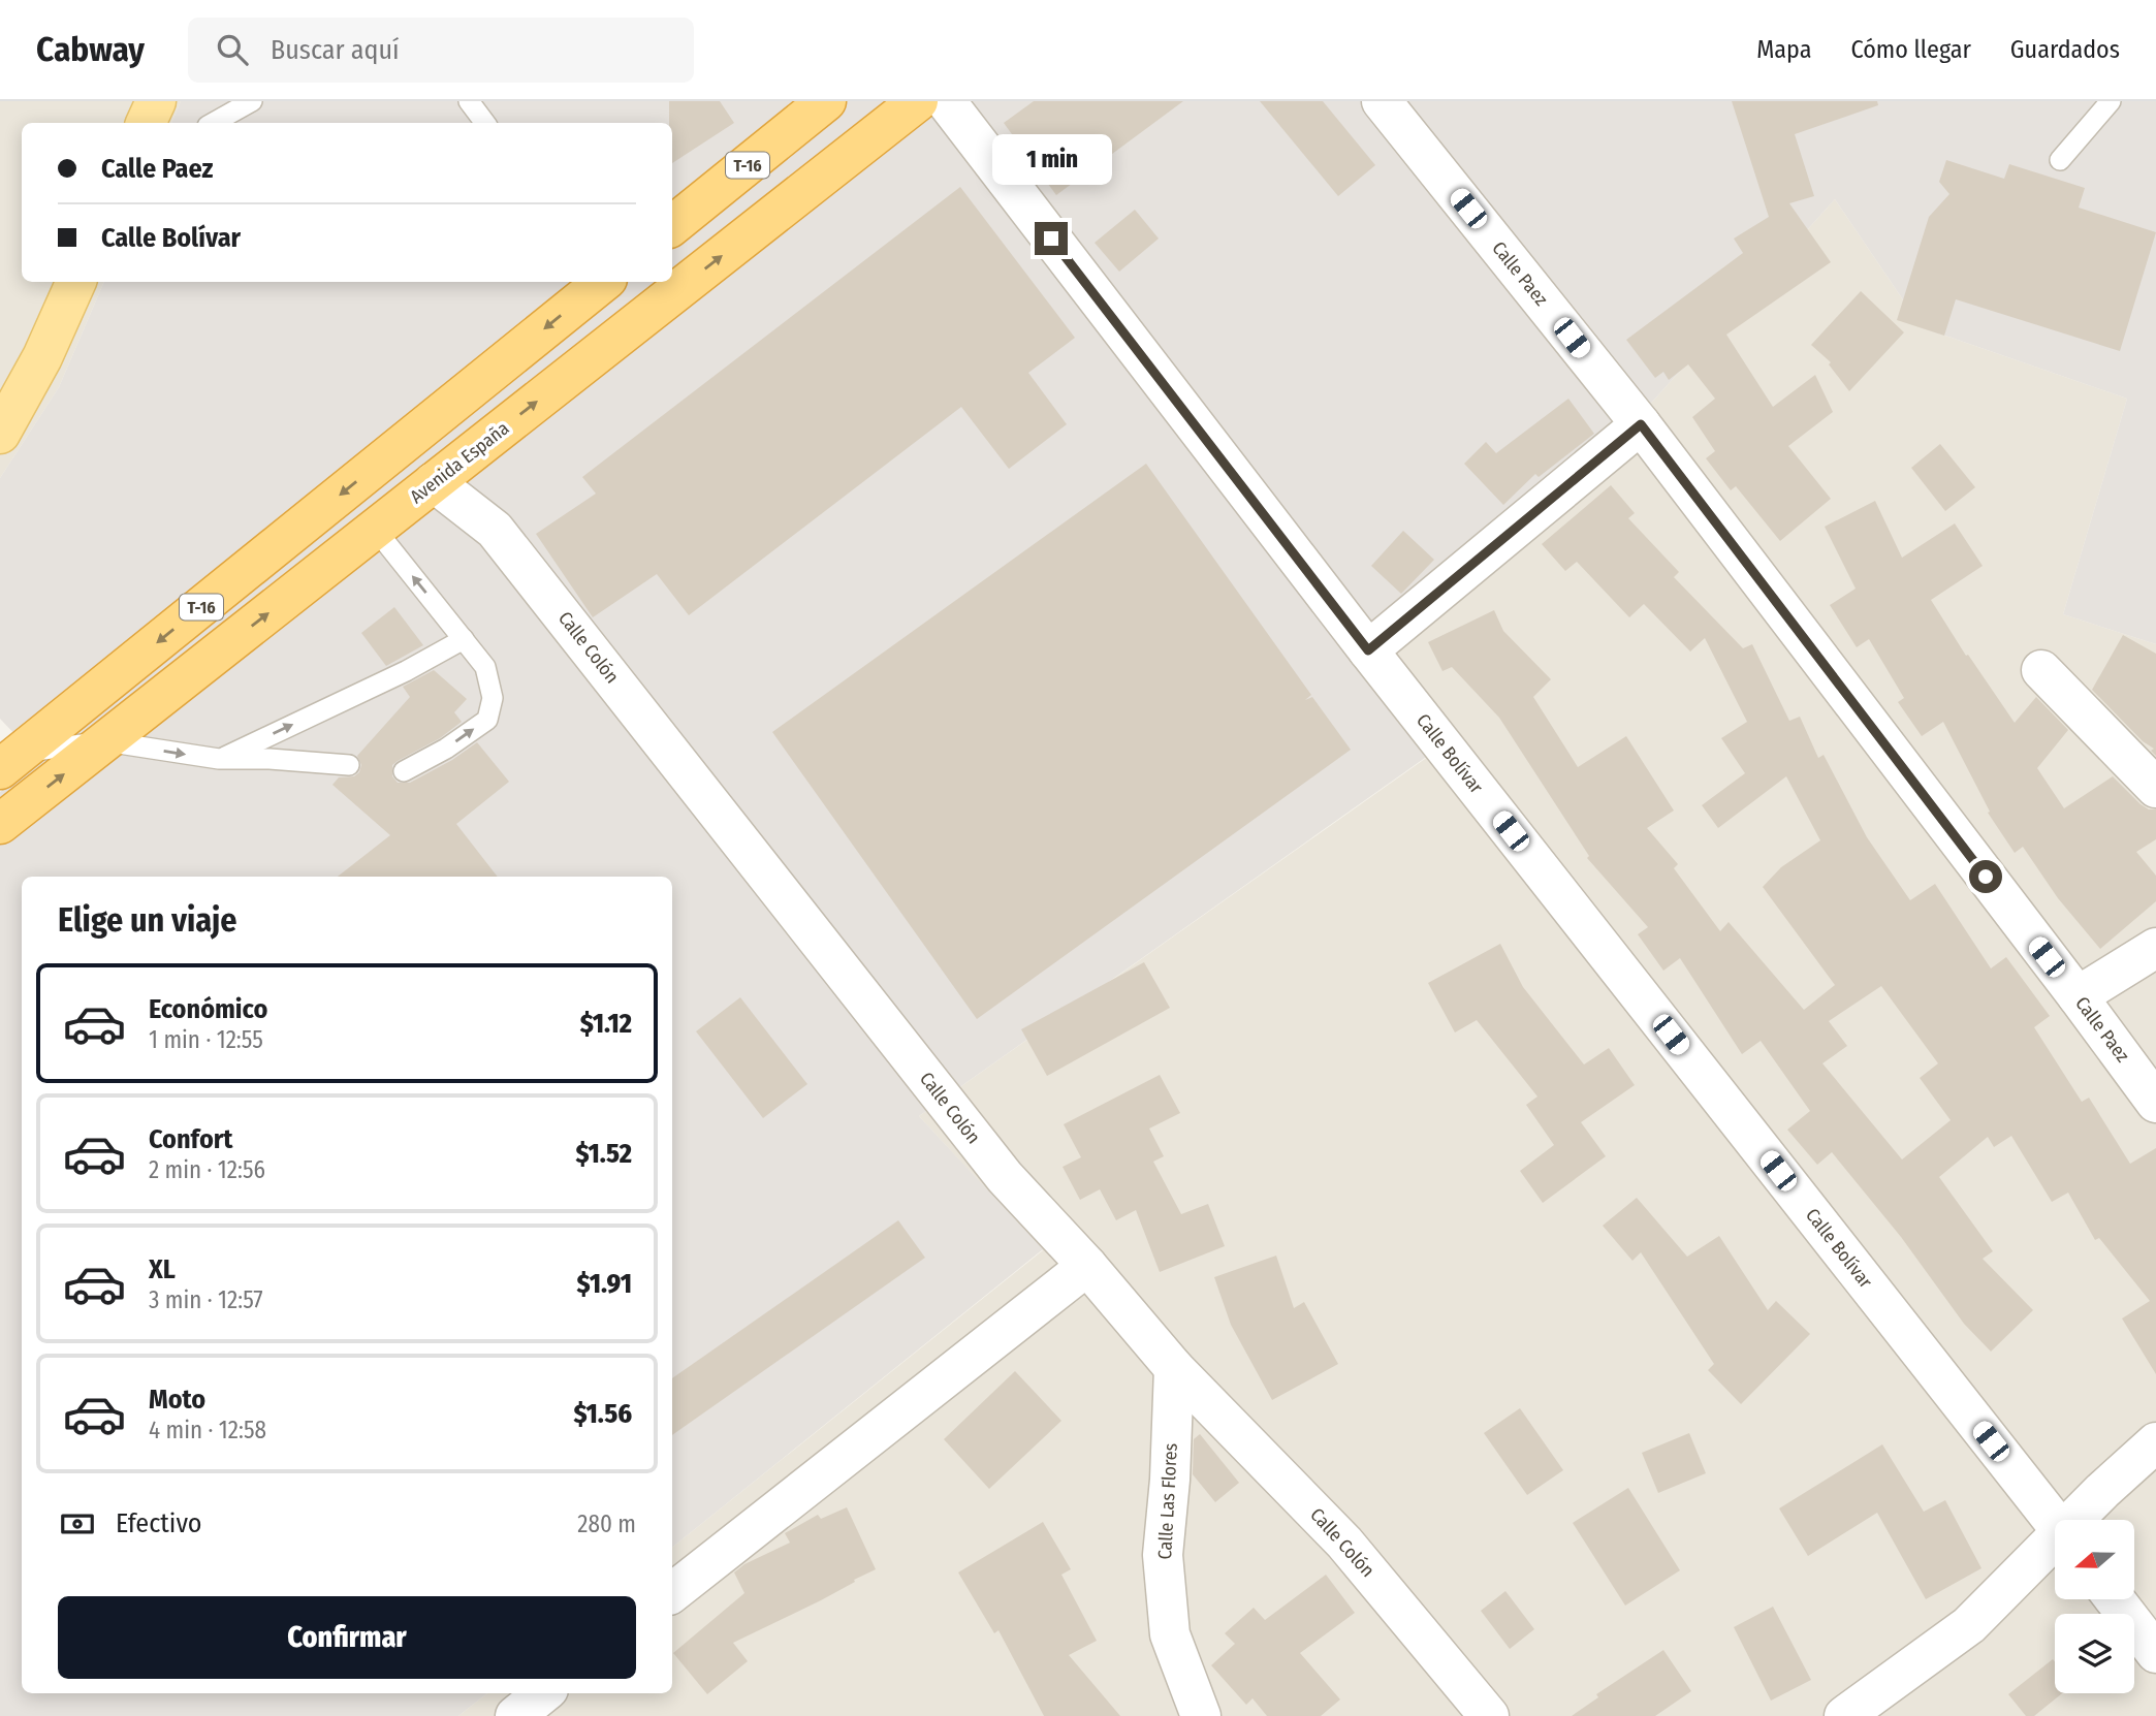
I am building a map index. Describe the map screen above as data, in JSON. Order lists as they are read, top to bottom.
{
  "streets": {
    "highway": ["T-16", "Avenida España"],
    "street": [
      "Calle Paez",
      "Calle Colón",
      "Calle Bolívar",
      "Calle Las Flores"
    ]
  },
  "crossings": [
    ["Avenida España", "Calle Colón"],
    ["Calle Colón", "Calle Las Flores"]
  ],
  "north": "left",
  "page": {
    "header": "Cabway",
    "search": "Buscar aquí",
    "nav": ["Mapa", "Cómo llegar", "Guardados"],
    "banner": ["Calle Paez", "Calle Bolívar"],
    "bubble": "1 min",
    "heading": "Elige un viaje",
    "list": [
      {
        "name": "Económico",
        "note": "1 min · 12:55",
        "value": "$1.12"
      },
      {
        "name": "Confort",
        "note": "2 min · 12:56",
        "value": "$1.52"
      },
      {
        "name": "XL",
        "note": "3 min · 12:57",
        "value": "$1.91"
      },
      {
        "name": "Moto",
        "note": "4 min · 12:58",
        "value": "$1.56"
      }
    ],
    "pay": ["Efectivo", "280 m"],
    "buttons": "Confirmar"
  }
}
